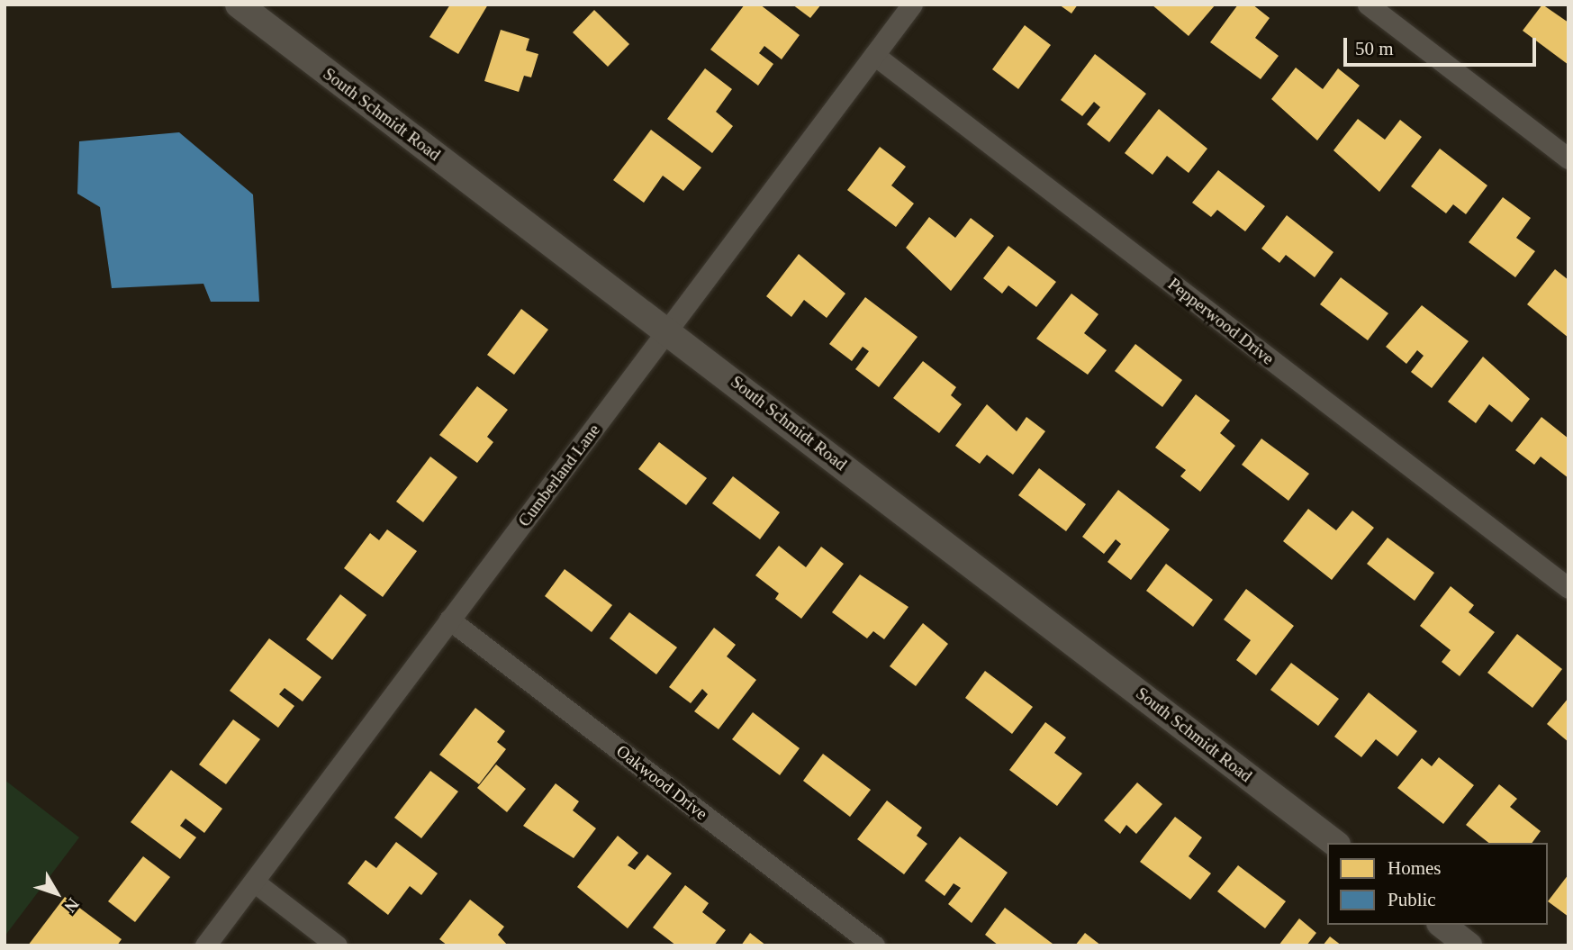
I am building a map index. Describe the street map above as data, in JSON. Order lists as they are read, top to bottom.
{
  "streets": {
    "street": [
      "South Schmidt Road",
      "Pepperwood Drive",
      "Cumberland Lane",
      "Oakwood Drive"
    ]
  },
  "crossings": [
    ["South Schmidt Road", "Cumberland Lane"],
    ["Pepperwood Drive", "Cumberland Lane"],
    ["Cumberland Lane", "Oakwood Drive"]
  ],
  "legend": ["Homes", "Public"],
  "scale_bar": "50 m",
  "north": "bottom right"
}
